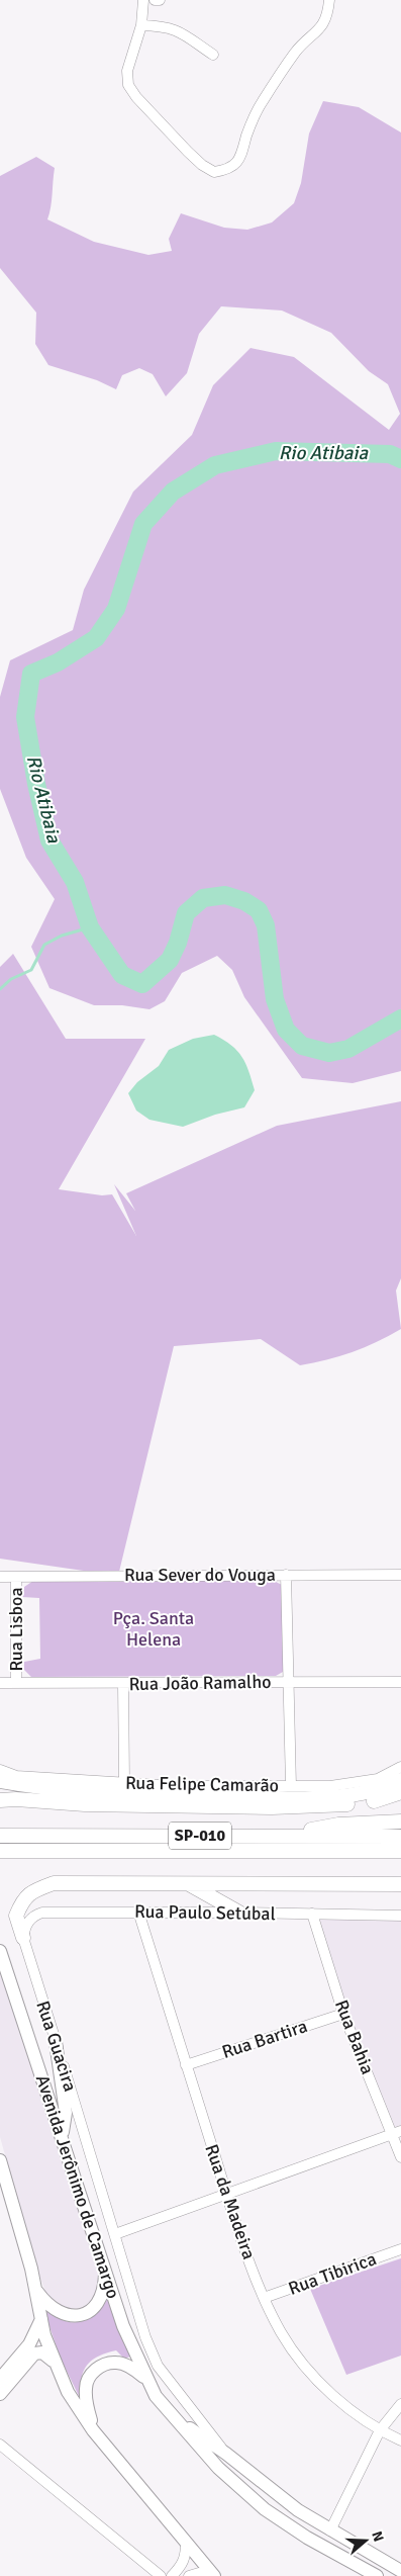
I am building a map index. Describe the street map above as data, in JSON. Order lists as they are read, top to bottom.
{
  "streets": {
    "highway": ["SP-010"],
    "main road": ["Avenida Jerônimo de Camargo"],
    "street": [
      "Rua Sever do Vouga",
      "Rua Lisboa",
      "Rua João Ramalho",
      "Rua Felipe Camarão",
      "Rua Paulo Setúbal",
      "Rua Bahia",
      "Rua Bartira",
      "Rua Guacira",
      "Rua da Madeira",
      "Rua Tibirica"
    ]
  },
  "crossings": [
    ["Rua Sever do Vouga", "Rua Lisboa"],
    ["Rua Lisboa", "Rua João Ramalho"],
    ["Rua Paulo Setúbal", "Rua Bahia"],
    ["Rua Paulo Setúbal", "Rua Guacira"],
    ["Rua Paulo Setúbal", "Rua da Madeira"],
    ["Rua Bahia", "Rua Bartira"],
    ["Rua Bartira", "Rua da Madeira"],
    ["Rua Guacira", "Avenida Jerônimo de Camargo"],
    ["Rua da Madeira", "Rua Tibirica"]
  ],
  "water": ["Rio Atibaia"],
  "parks": ["Pça. Santa Helena"],
  "north": "right"
}
